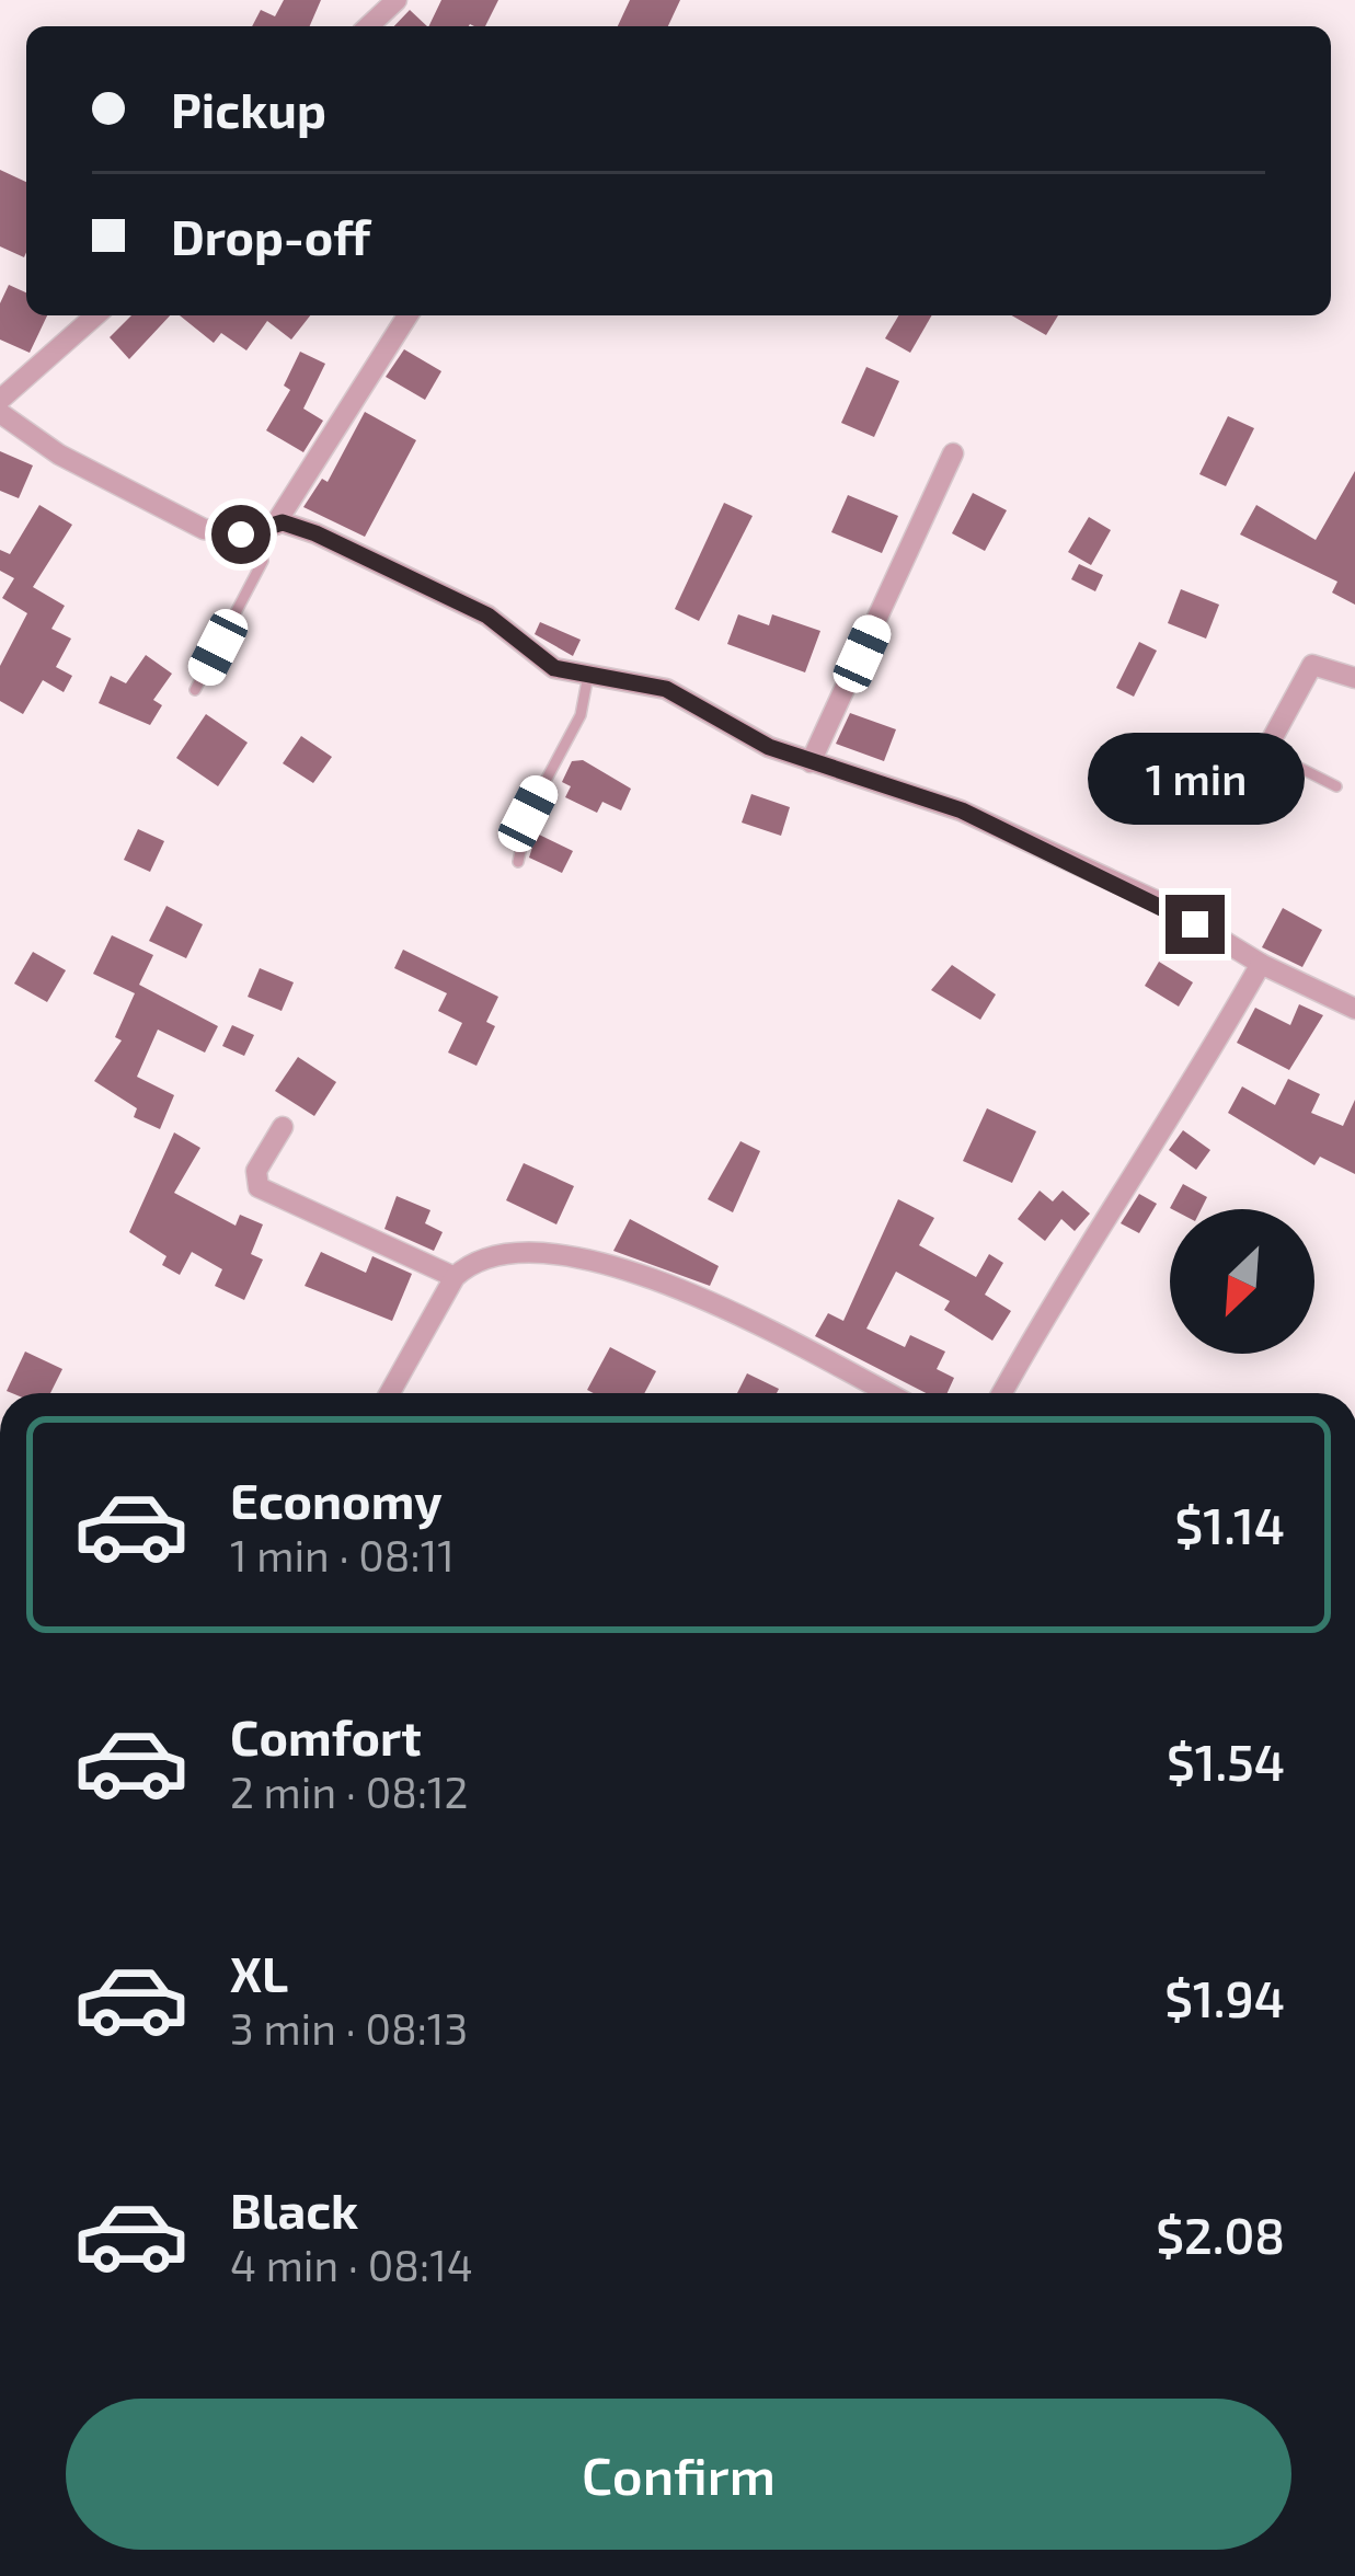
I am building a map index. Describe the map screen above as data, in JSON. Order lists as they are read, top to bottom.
{
  "north": "bottom left",
  "page": {
    "banner": ["Pickup", "Drop-off"],
    "bubble": "1 min",
    "list": [
      {
        "name": "Economy",
        "note": "1 min · 08:11",
        "value": "$1.14"
      },
      {
        "name": "Comfort",
        "note": "2 min · 08:12",
        "value": "$1.54"
      },
      {
        "name": "XL",
        "note": "3 min · 08:13",
        "value": "$1.94"
      },
      {
        "name": "Black",
        "note": "4 min · 08:14",
        "value": "$2.08"
      }
    ],
    "buttons": "Confirm"
  }
}
